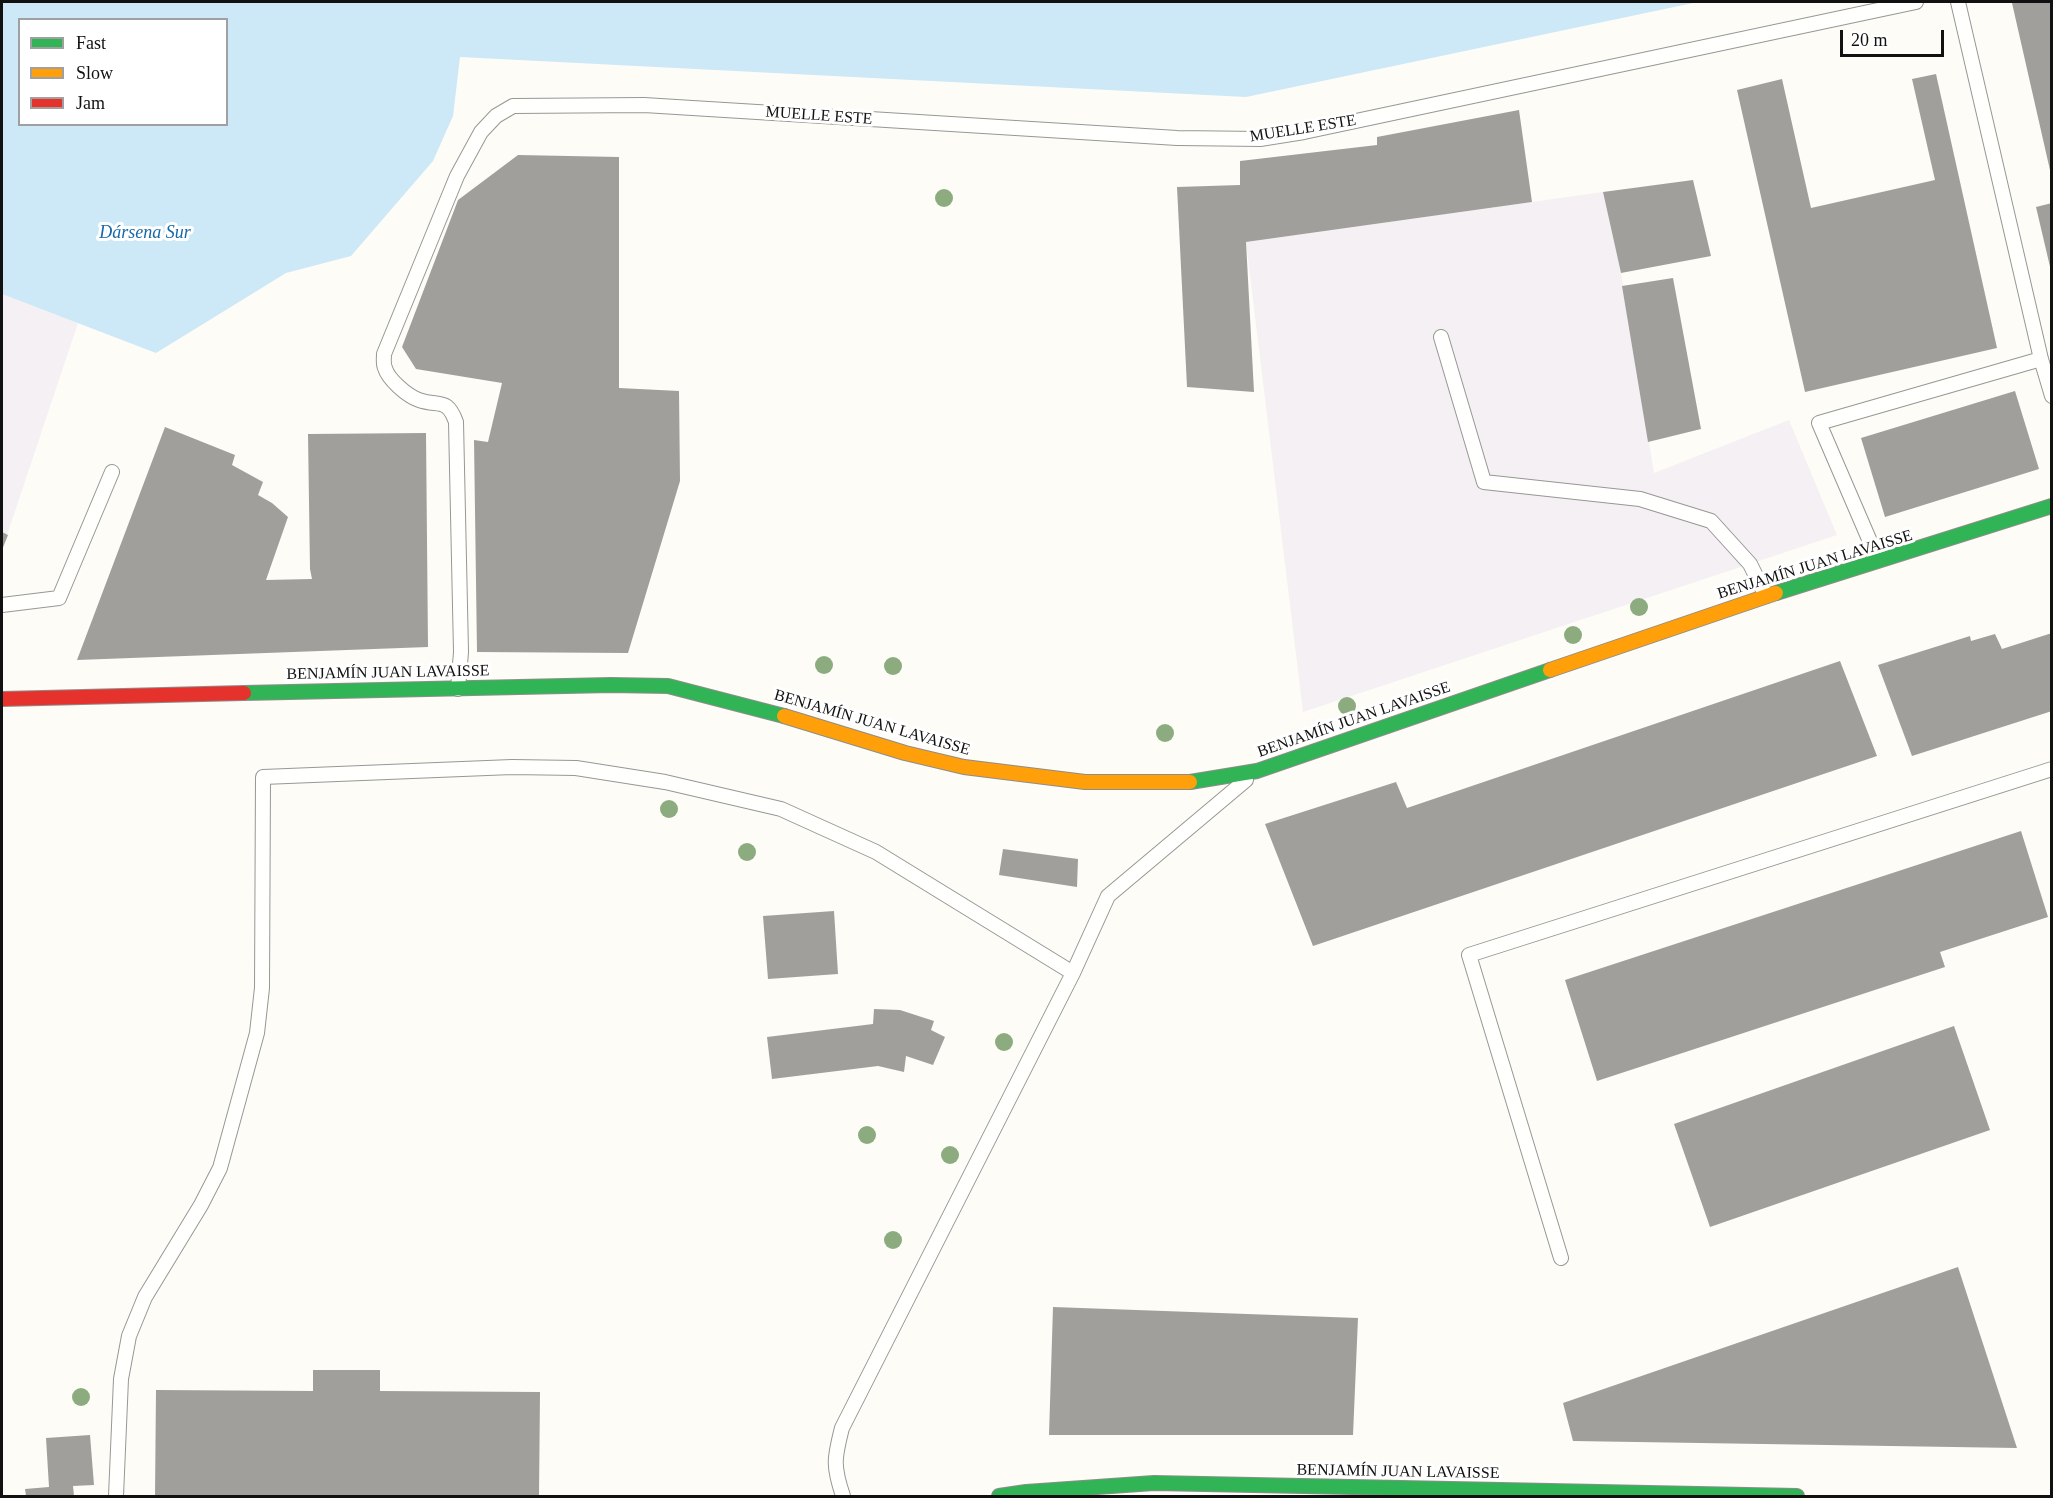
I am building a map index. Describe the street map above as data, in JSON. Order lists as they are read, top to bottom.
{
  "streets": {
    "street": ["BENJAMÍN JUAN LAVAISSE"],
    "lane": ["MUELLE ESTE"]
  },
  "crossings": [
    ["MUELLE ESTE", "BENJAMÍN JUAN LAVAISSE"]
  ],
  "water": ["Dársena Sur"],
  "legend": ["Fast", "Slow", "Jam"],
  "scale_bar": "20 m"
}
